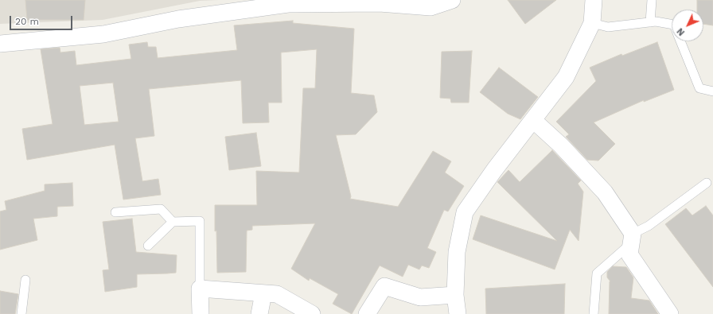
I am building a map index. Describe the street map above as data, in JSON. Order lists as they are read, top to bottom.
{
  "scale_bar": "20 m",
  "north": "bottom left"
}
